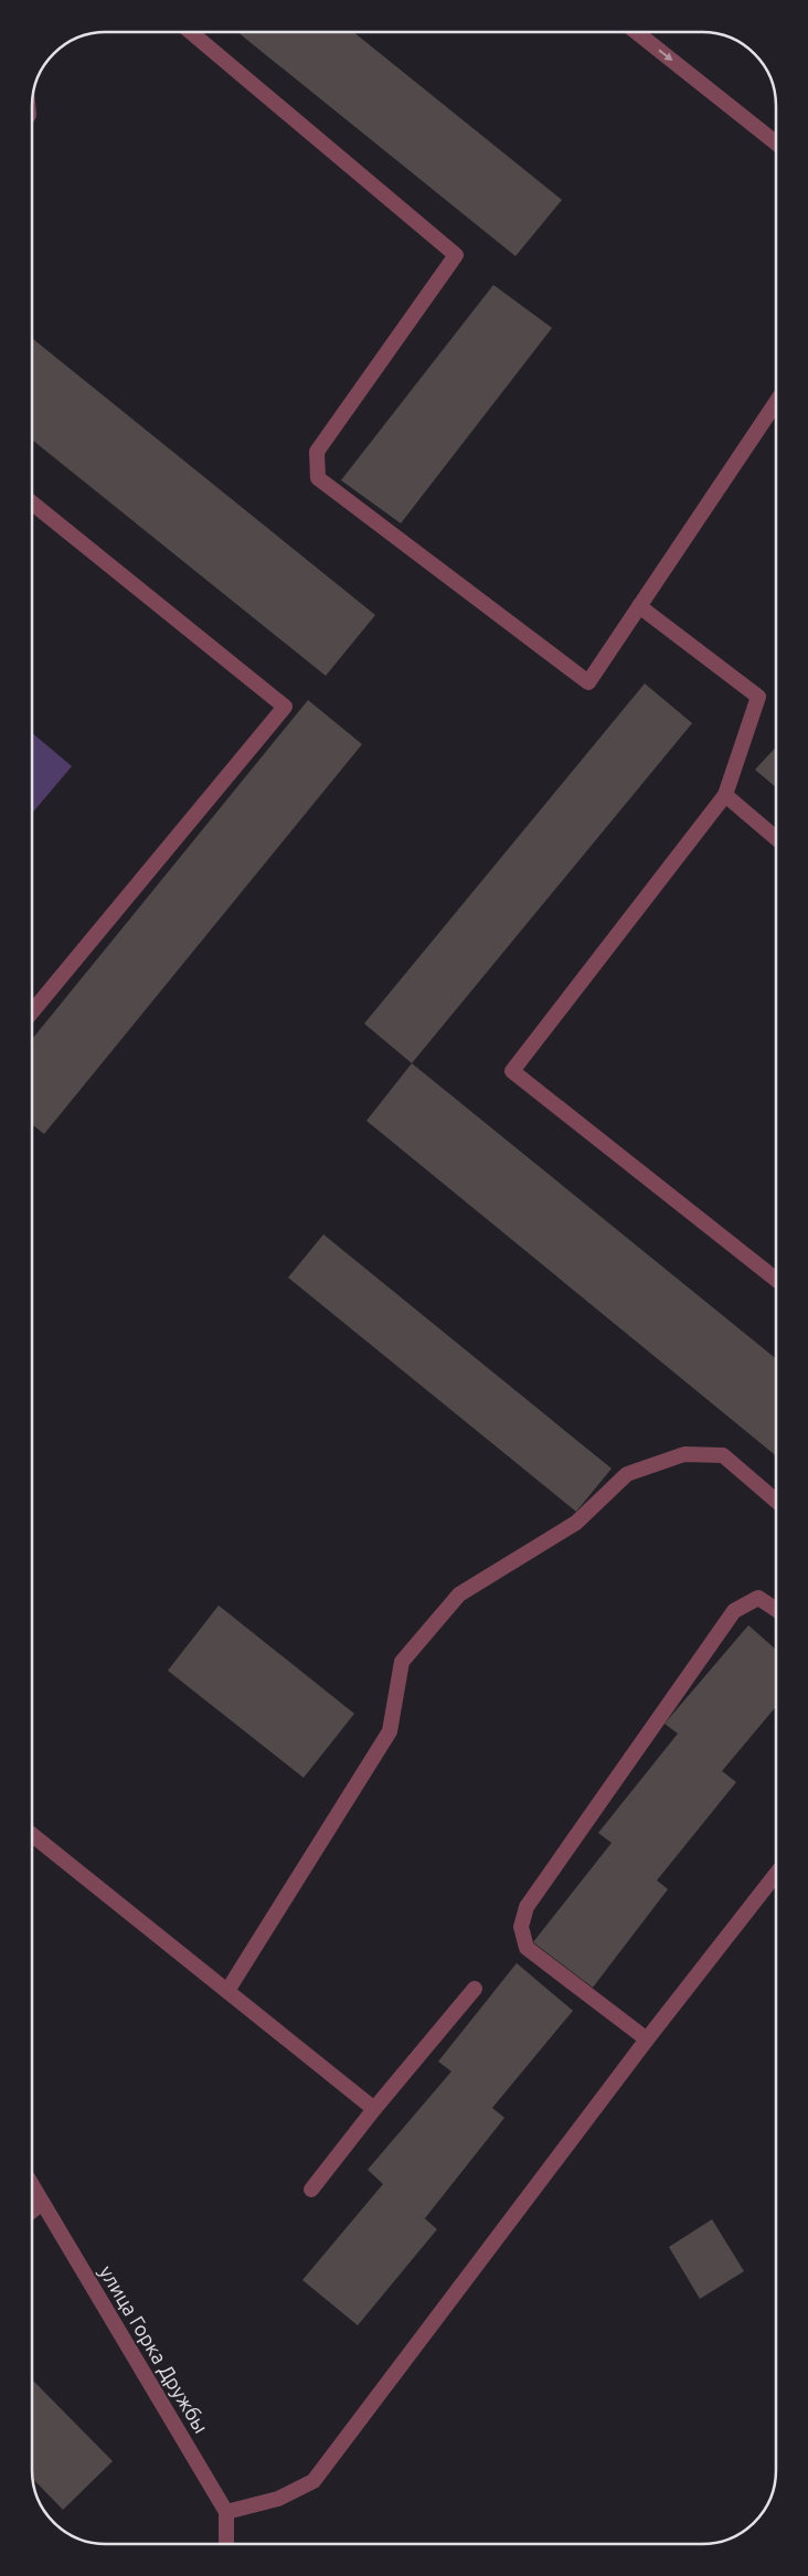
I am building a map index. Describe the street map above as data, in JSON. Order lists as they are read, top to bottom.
{
  "streets": {
    "street": ["улица Горка Дружбы"]
  }
}
